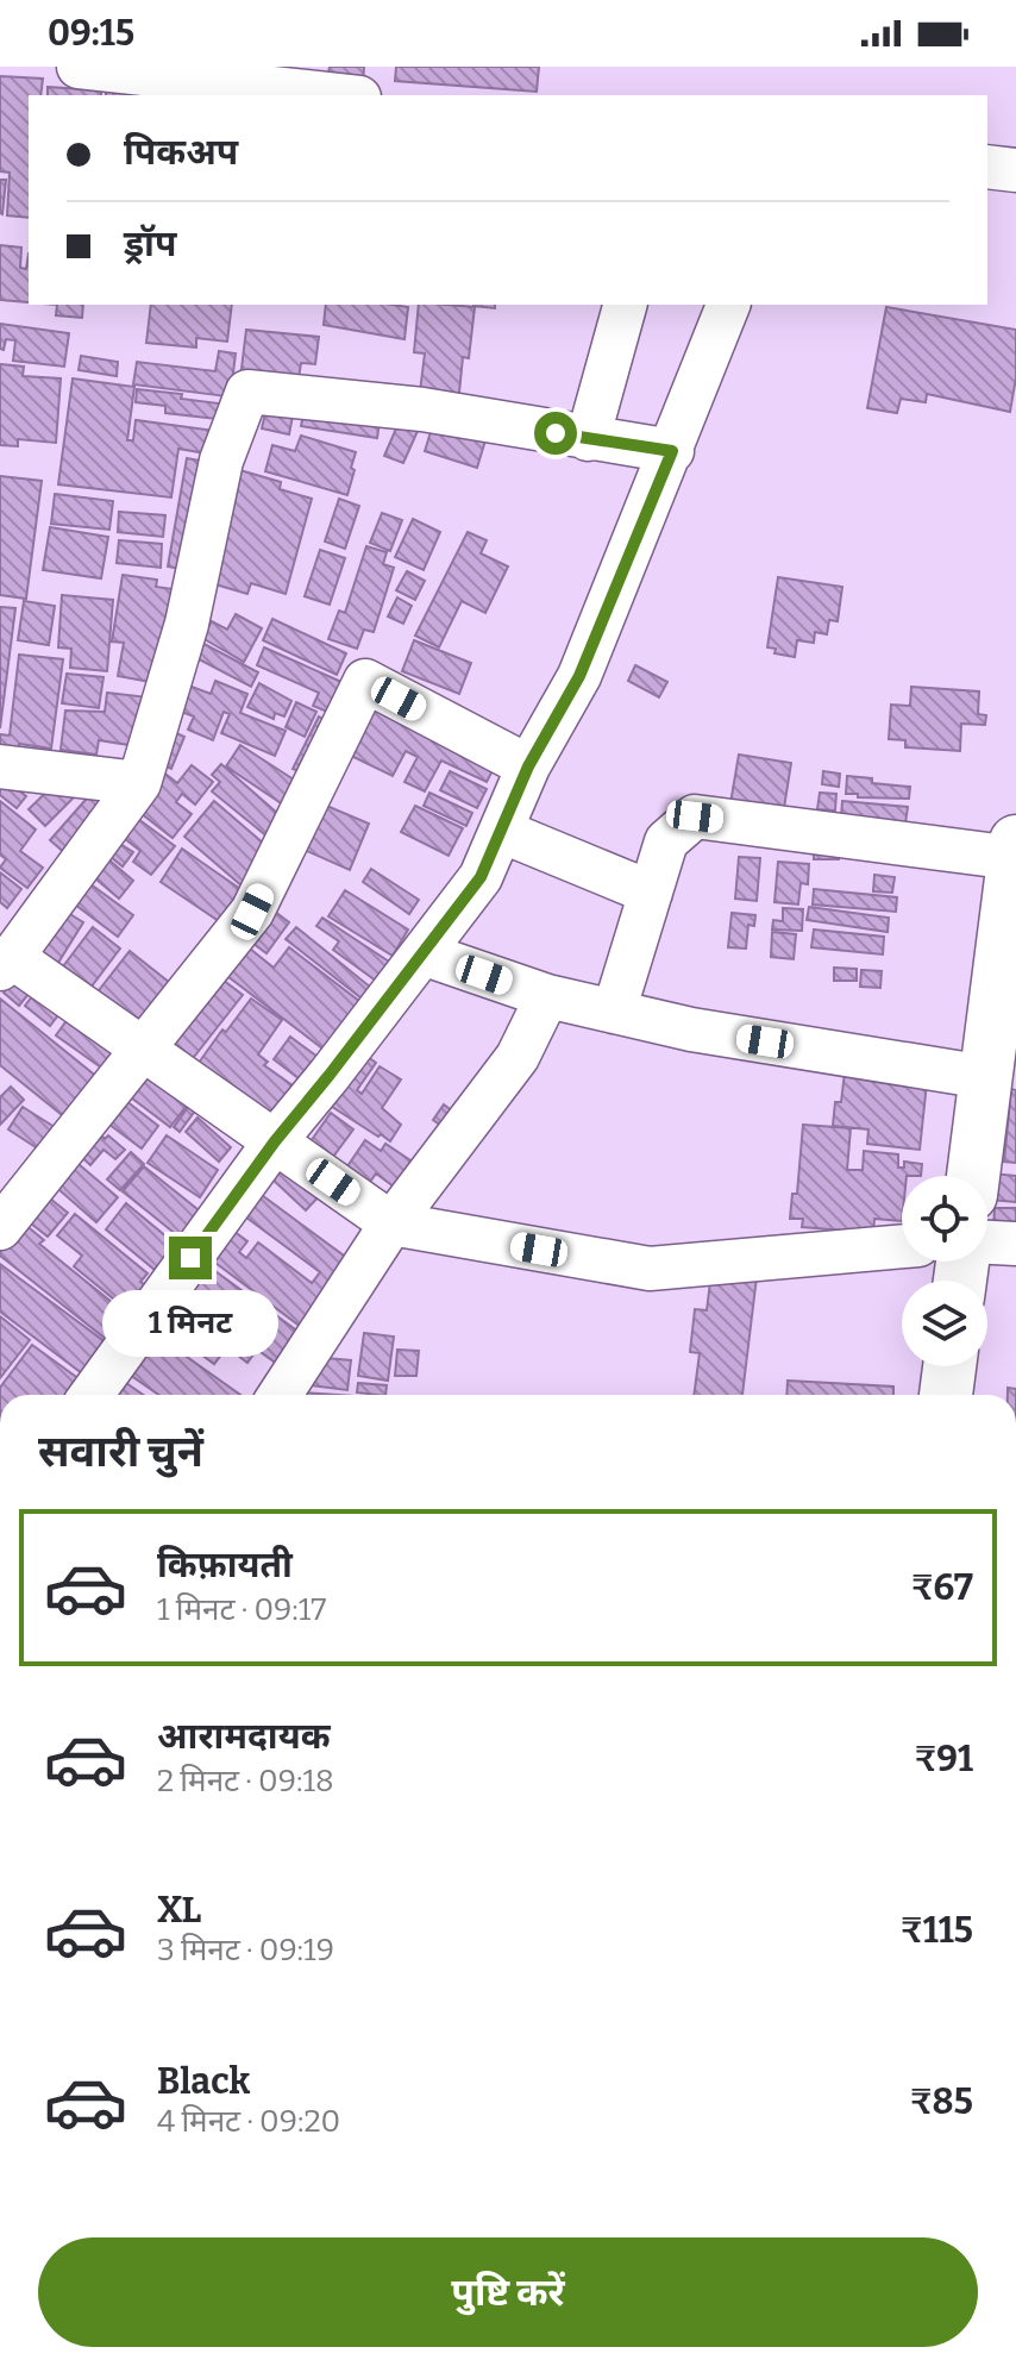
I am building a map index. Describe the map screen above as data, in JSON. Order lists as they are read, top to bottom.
{
  "page": {
    "status": "09:15",
    "banner": ["पिकअप", "ड्रॉप"],
    "bubble": "1 मिनट",
    "heading": "सवारी चुनें",
    "list": [
      {
        "name": "किफ़ायती",
        "note": "1 मिनट · 09:17",
        "value": "₹67"
      },
      {
        "name": "आरामदायक",
        "note": "2 मिनट · 09:18",
        "value": "₹91"
      },
      {
        "name": "XL",
        "note": "3 मिनट · 09:19",
        "value": "₹115"
      },
      {
        "name": "Black",
        "note": "4 मिनट · 09:20",
        "value": "₹85"
      }
    ],
    "buttons": "पुष्टि करें"
  }
}
